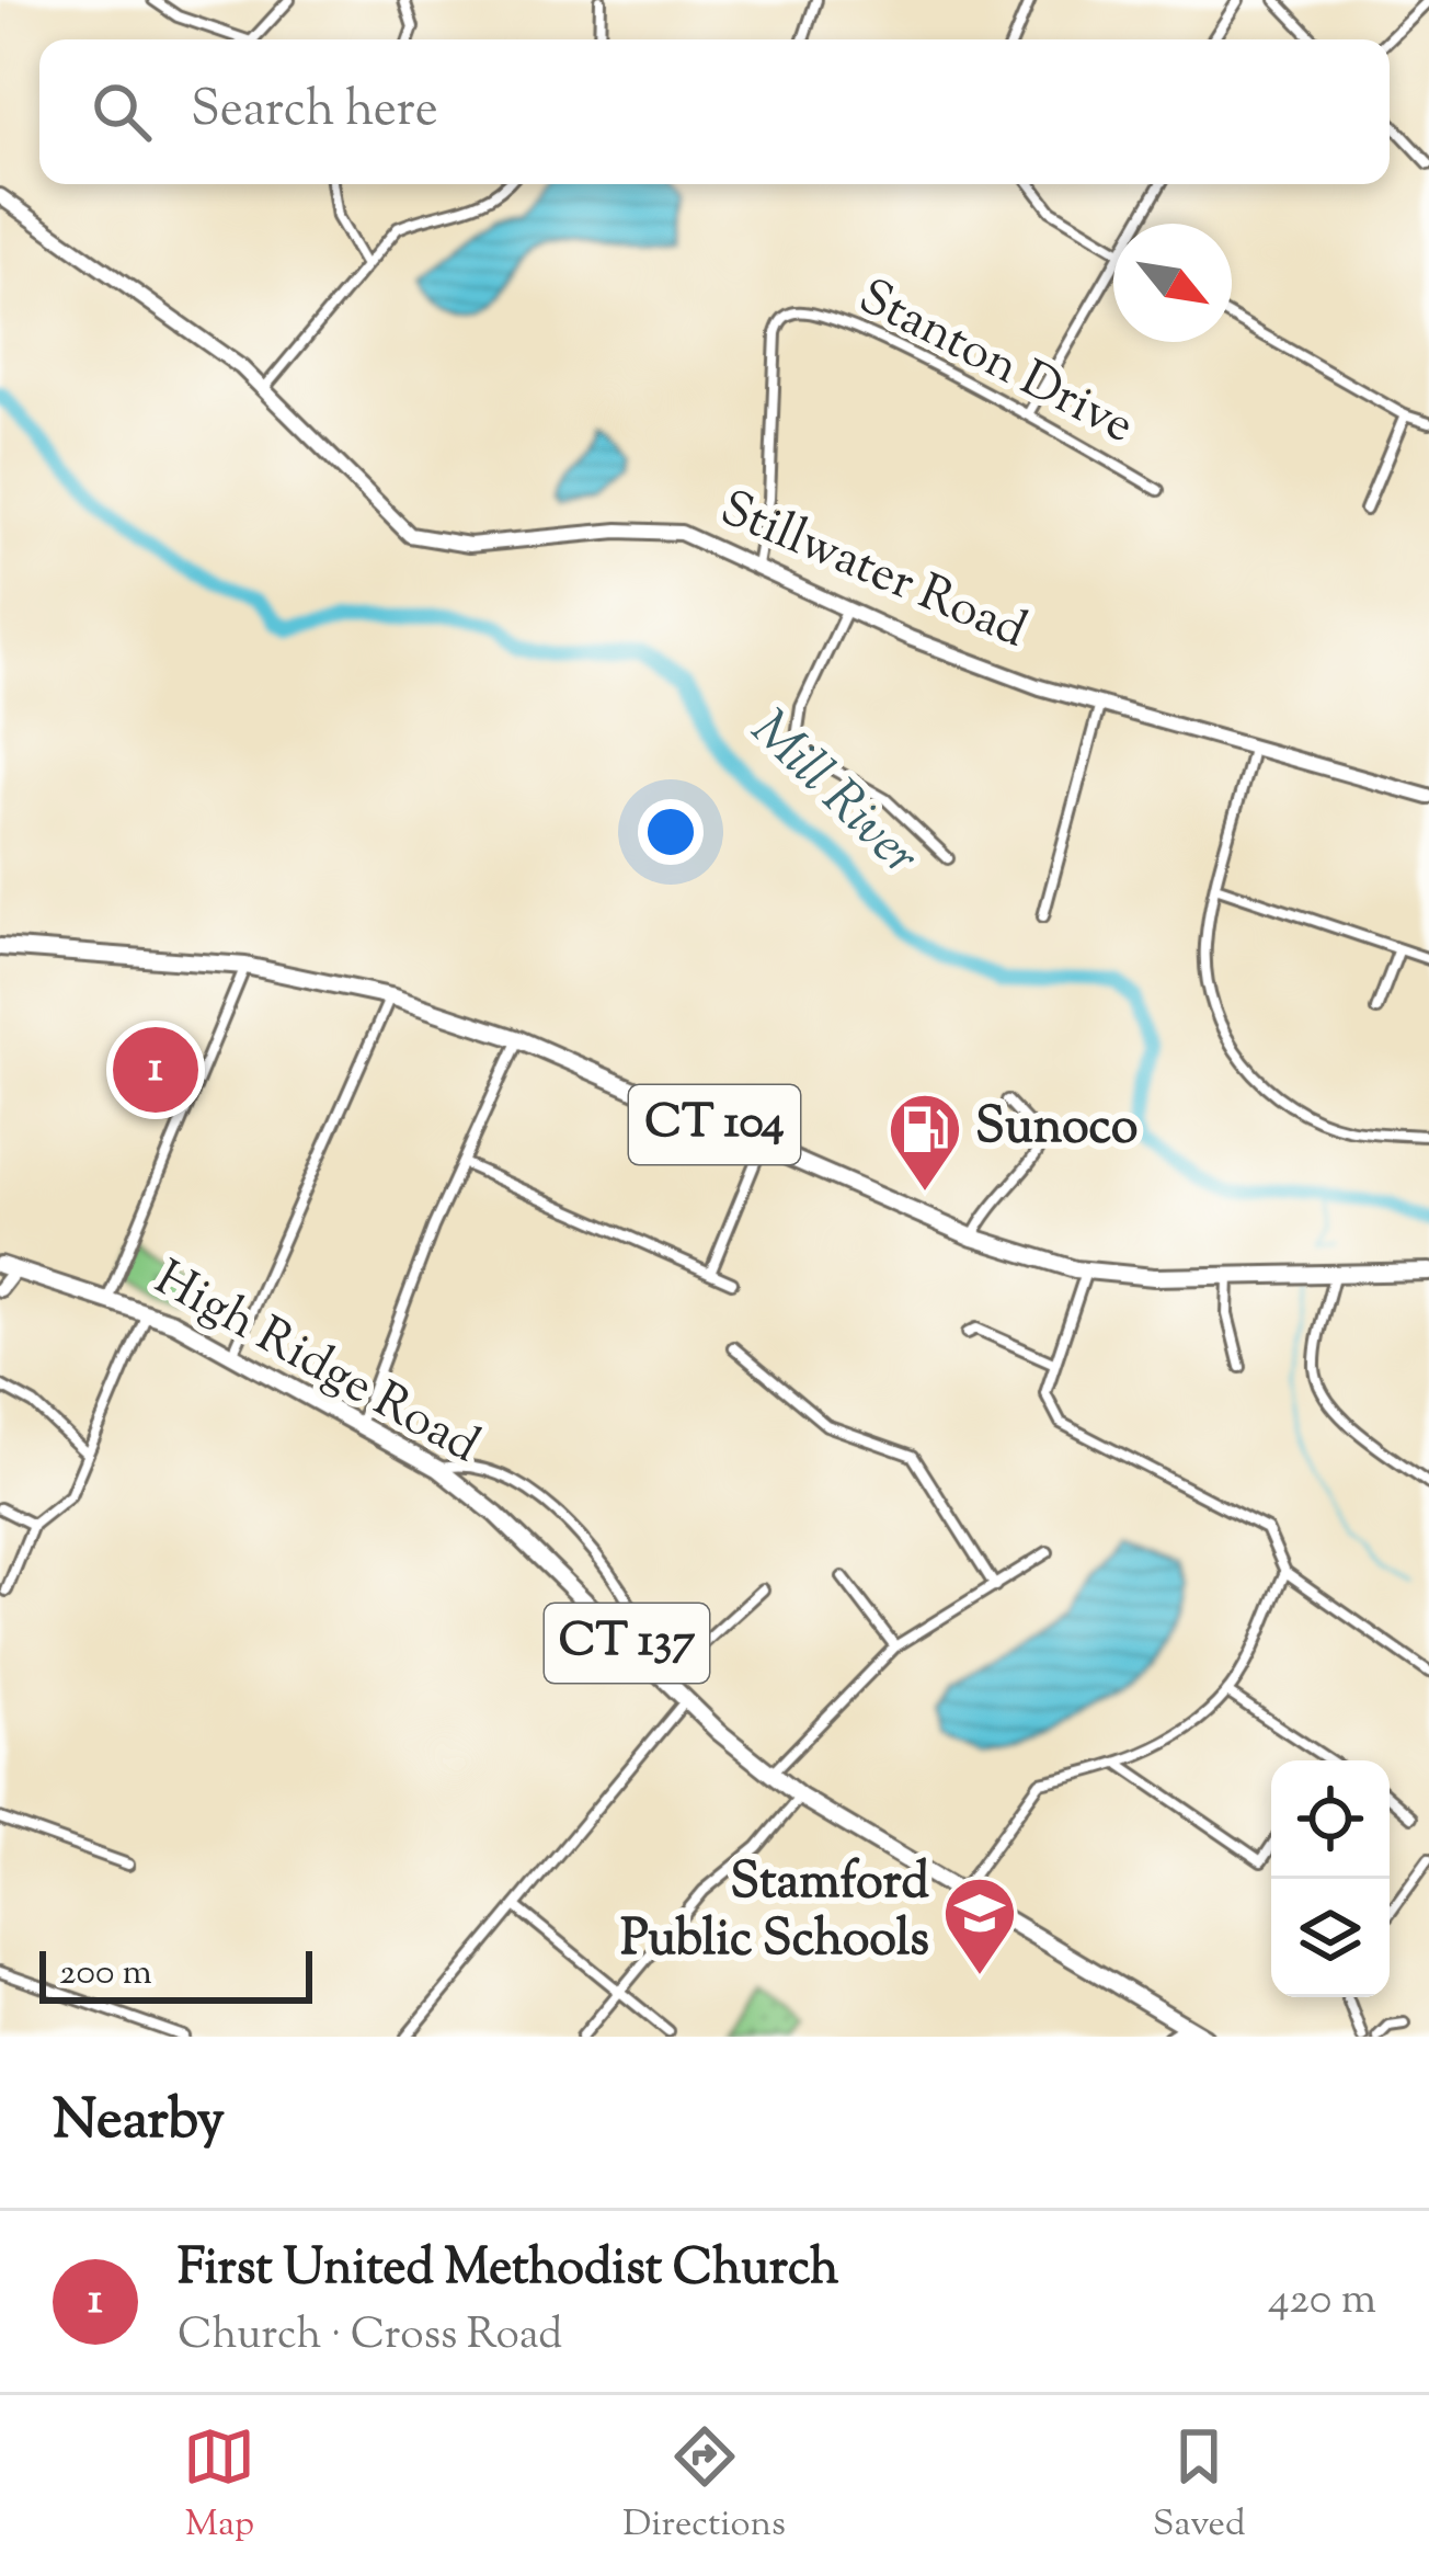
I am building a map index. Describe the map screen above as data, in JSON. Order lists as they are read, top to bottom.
{
  "streets": {
    "main road": [
      "Stillwater Road",
      "CT 104",
      "High Ridge Road",
      "CT 137"
    ],
    "street": ["Stanton Drive"]
  },
  "crossings": [
    ["Stanton Drive", "Stillwater Road"]
  ],
  "water": ["Mill River"],
  "places": {
    "fuel station": ["Sunoco"],
    "school or university": ["Stamford Public Schools"]
  },
  "scale_bar": "200 m",
  "north": "bottom right",
  "page": {
    "search": "Search here",
    "pins": "1",
    "scale": "200 m",
    "heading": "Nearby",
    "list": [
      {
        "mark": "1",
        "name": "First United Methodist Church",
        "note": "Church · Cross Road",
        "value": "420 m"
      }
    ],
    "nav": ["Map", "Directions", "Saved"]
  }
}
